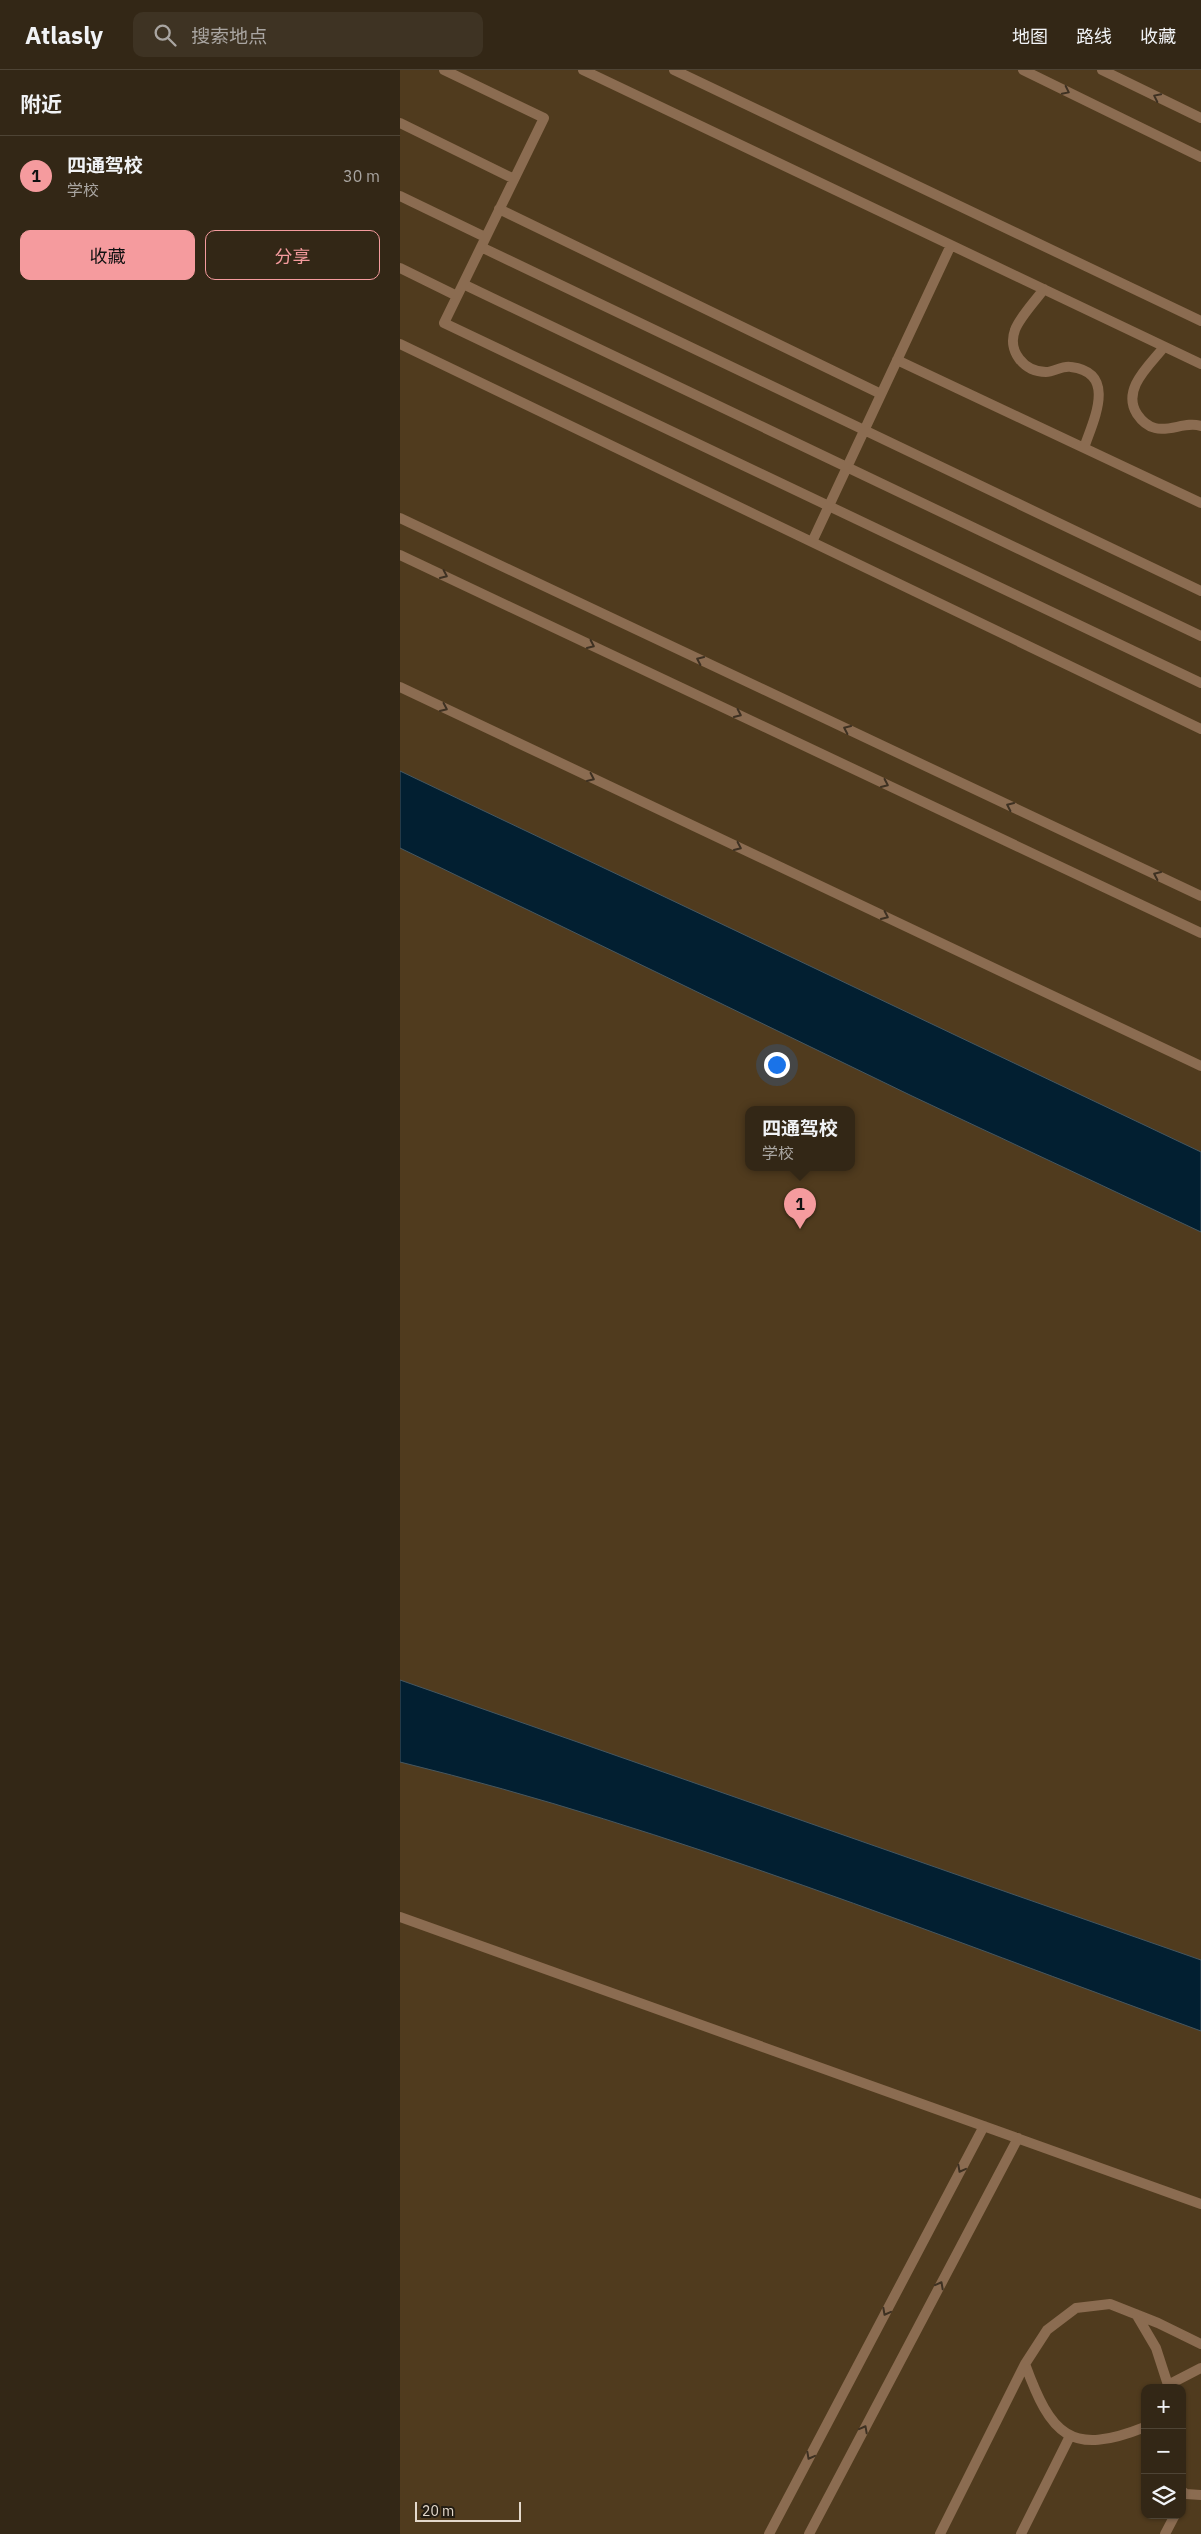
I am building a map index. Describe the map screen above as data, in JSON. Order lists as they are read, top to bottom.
{
  "scale_bar": "20 m",
  "page": {
    "header": "Atlasly",
    "search": "搜索地点",
    "nav": ["地图", "路线", "收藏"],
    "heading": "附近",
    "list": [
      {
        "mark": "1",
        "name": "四通驾校",
        "note": "学校",
        "value": "30 m"
      }
    ],
    "buttons": ["收藏", "分享"],
    "popup": ["四通驾校", "学校"],
    "pins": "1",
    "map_buttons": ["+", "−"],
    "scale": "20 m"
  }
}
